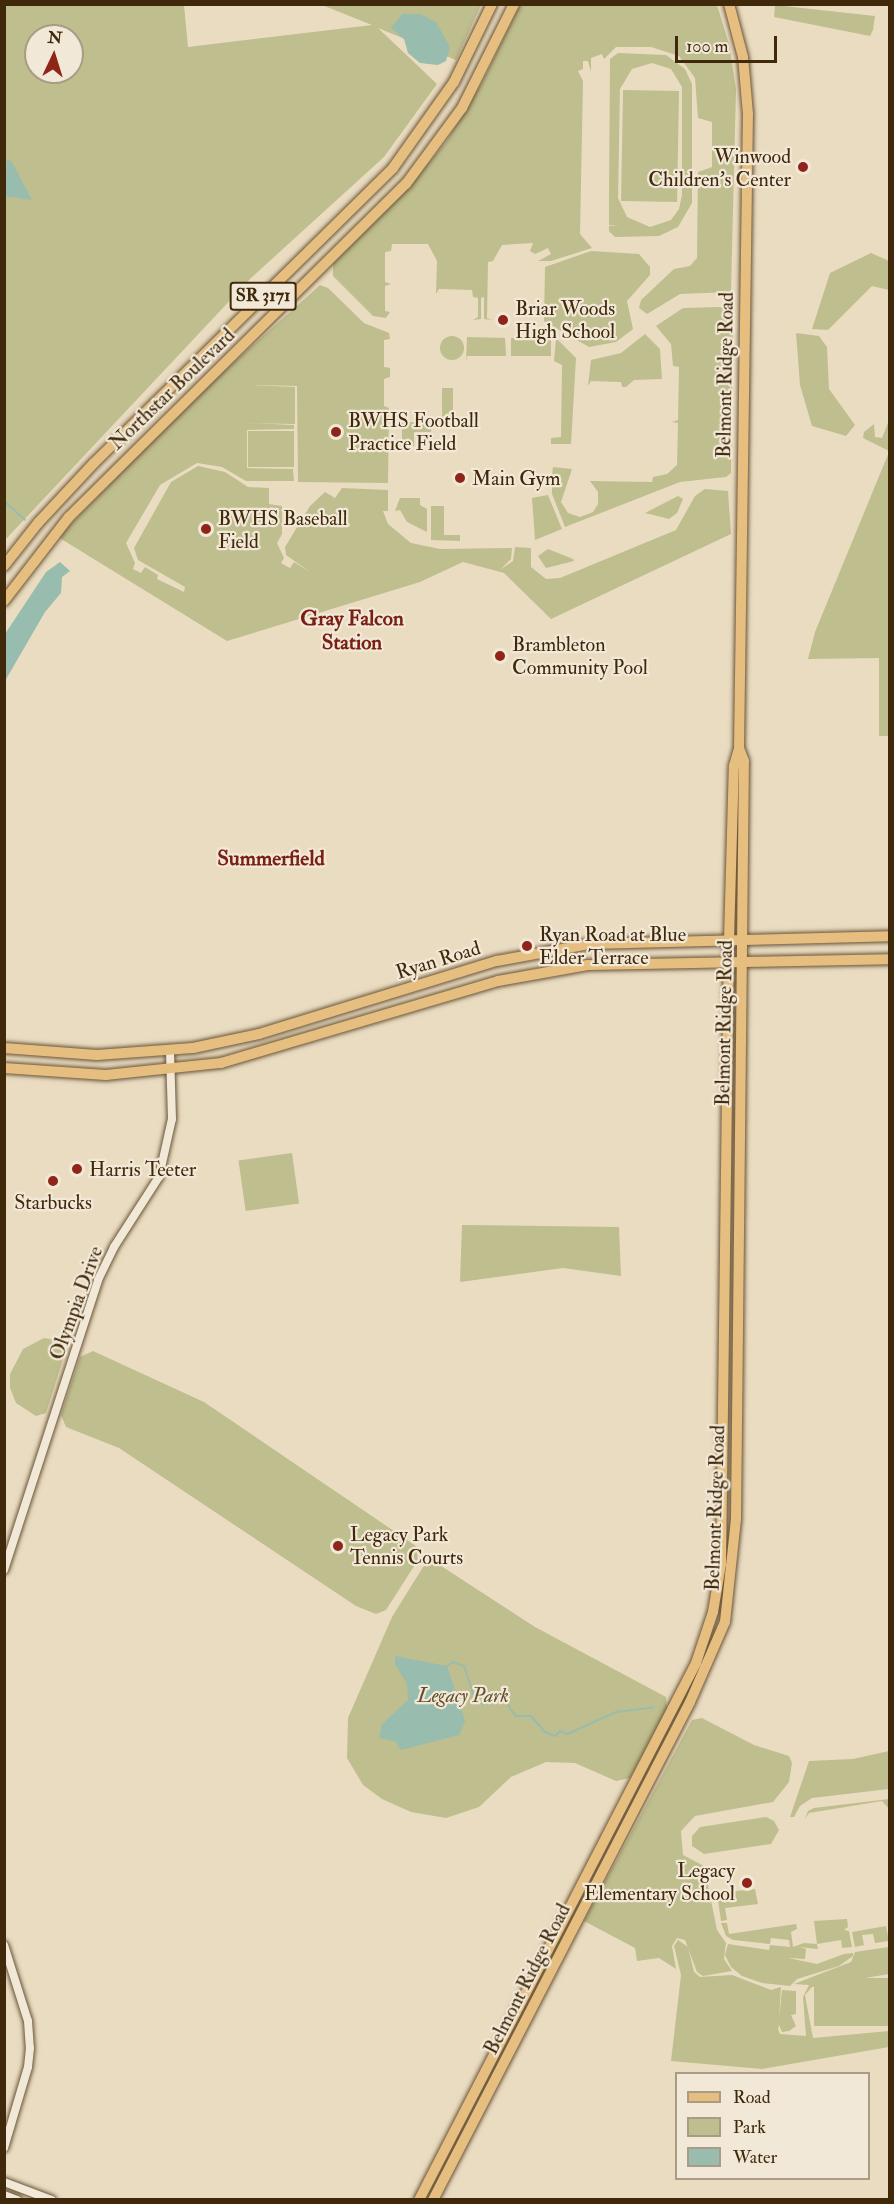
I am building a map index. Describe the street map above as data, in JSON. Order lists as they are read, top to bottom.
{
  "streets": {
    "main road": [
      "SR 3171",
      "Belmont Ridge Road",
      "Northstar Boulevard",
      "Ryan Road"
    ],
    "street": ["Olympia Drive"]
  },
  "crossings": [
    ["Belmont Ridge Road", "Ryan Road"],
    ["Ryan Road", "Olympia Drive"]
  ],
  "districts": ["Gray Falcon Station", "Summerfield"],
  "parks": ["Legacy Park"],
  "places": [
    "Winwood Children's Center",
    "Briar Woods High School",
    "BWHS Football Practice Field",
    "Main Gym",
    "BWHS Baseball Field",
    "Brambleton Community Pool",
    "Ryan Road at Blue Elder Terrace",
    "Harris Teeter",
    "Starbucks",
    "Legacy Park Tennis Courts",
    "Legacy Elementary School"
  ],
  "legend": ["Road", "Park", "Water"],
  "scale_bar": "100 m",
  "north": "top"
}
